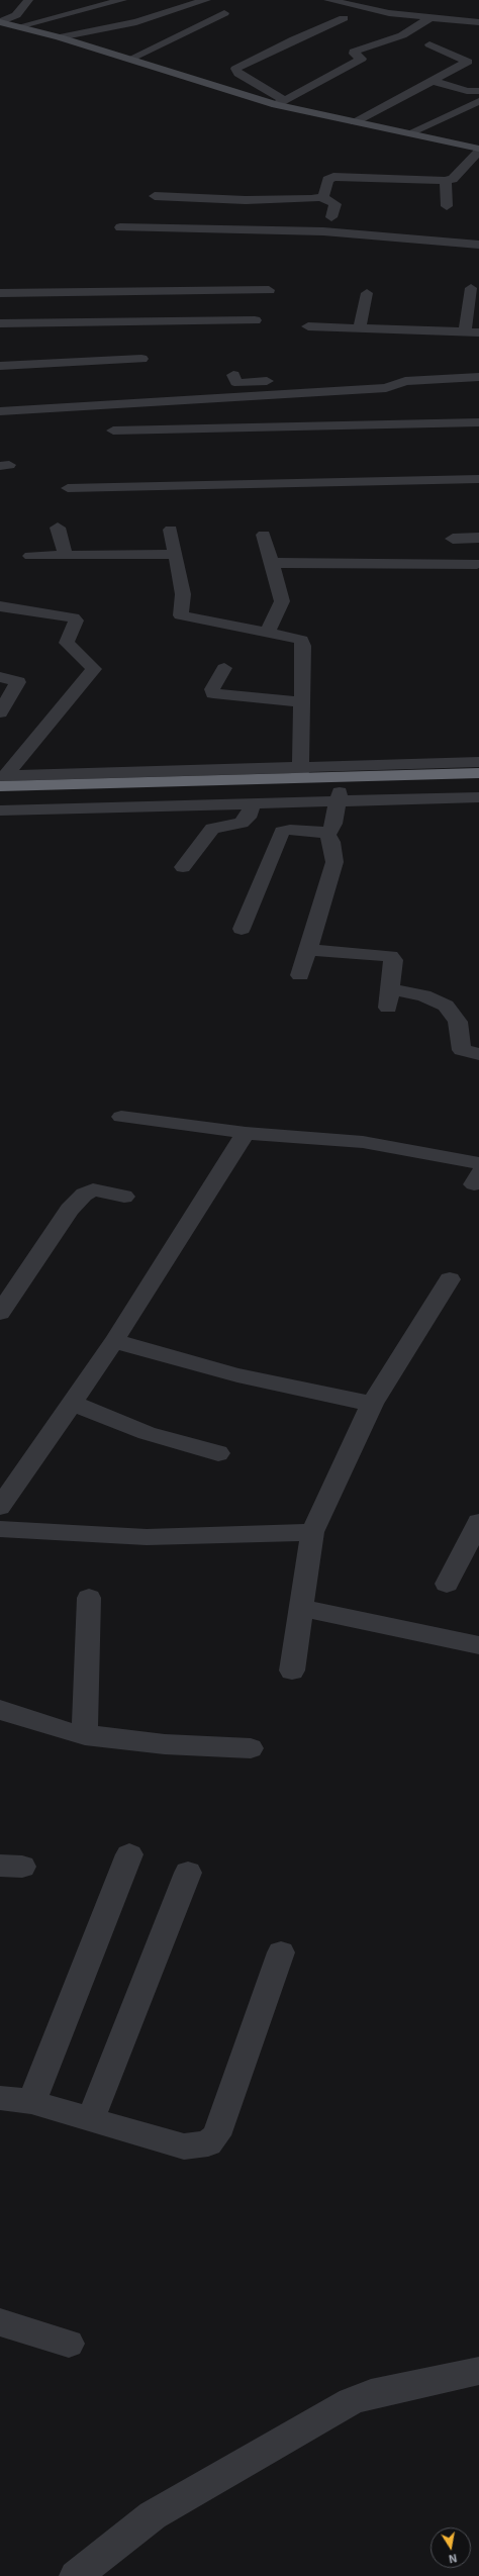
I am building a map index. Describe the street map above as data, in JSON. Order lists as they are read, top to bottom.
{
  "north": "bottom"
}
